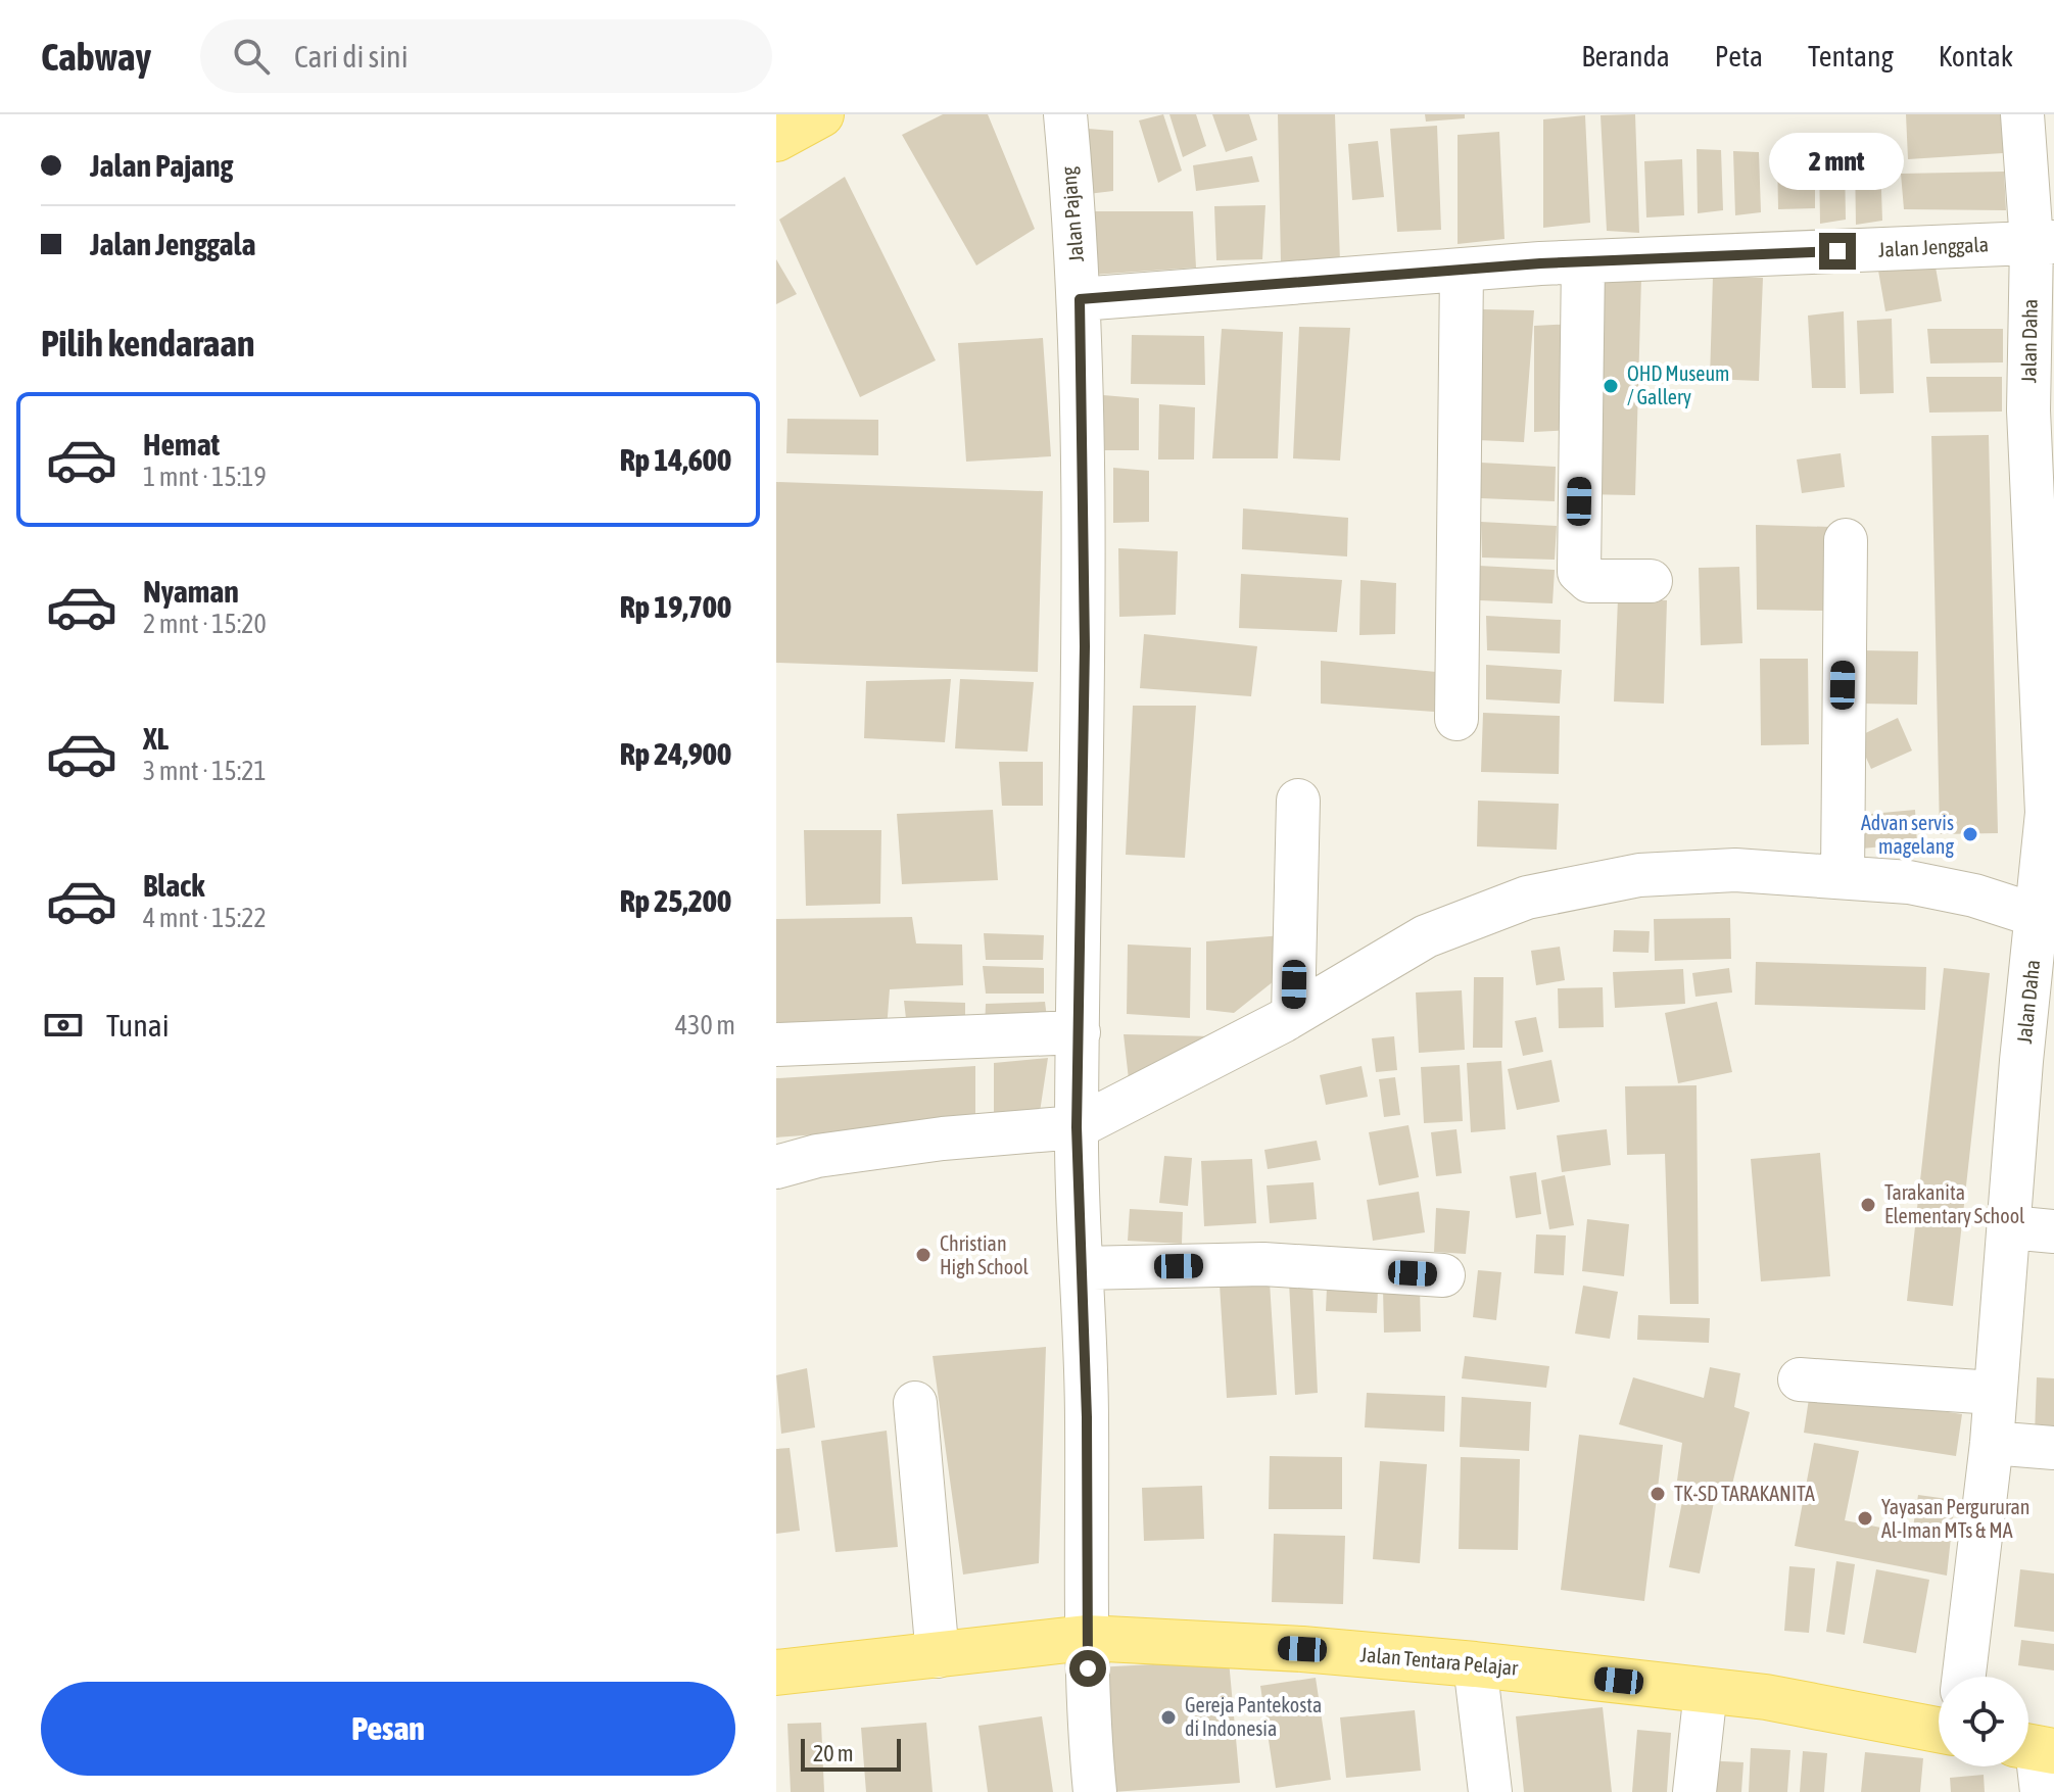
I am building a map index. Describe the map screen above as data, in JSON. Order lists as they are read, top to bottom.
{
  "streets": {
    "main road": ["Jalan Tentara Pelajar"],
    "street": ["Jalan Pajang", "Jalan Jenggala", "Jalan Daha"]
  },
  "crossings": [
    ["Jalan Pajang", "Jalan Jenggala"],
    ["Jalan Pajang", "Jalan Tentara Pelajar"],
    ["Jalan Jenggala", "Jalan Daha"]
  ],
  "places": [
    "OHD Museum / Gallery",
    "Advan servis magelang",
    "Tarakanita Elementary School",
    "Christian High School",
    "TK-SD TARAKANITA",
    "Yayasan Pergururan Al-Iman MTs & MA",
    "Gereja Pantekosta di Indonesia"
  ],
  "scale_bar": "20 m",
  "page": {
    "header": "Cabway",
    "search": "Cari di sini",
    "nav": [
      "Beranda",
      "Peta",
      "Tentang",
      "Kontak"
    ],
    "banner": ["Jalan Pajang", "Jalan Jenggala"],
    "bubble": "2 mnt",
    "heading": "Pilih kendaraan",
    "list": [
      {
        "name": "Hemat",
        "note": "1 mnt · 15:19",
        "value": "Rp 14,600"
      },
      {
        "name": "Nyaman",
        "note": "2 mnt · 15:20",
        "value": "Rp 19,700"
      },
      {
        "name": "XL",
        "note": "3 mnt · 15:21",
        "value": "Rp 24,900"
      },
      {
        "name": "Black",
        "note": "4 mnt · 15:22",
        "value": "Rp 25,200"
      }
    ],
    "pay": ["Tunai", "430 m"],
    "buttons": "Pesan",
    "scale": "20 m"
  }
}
